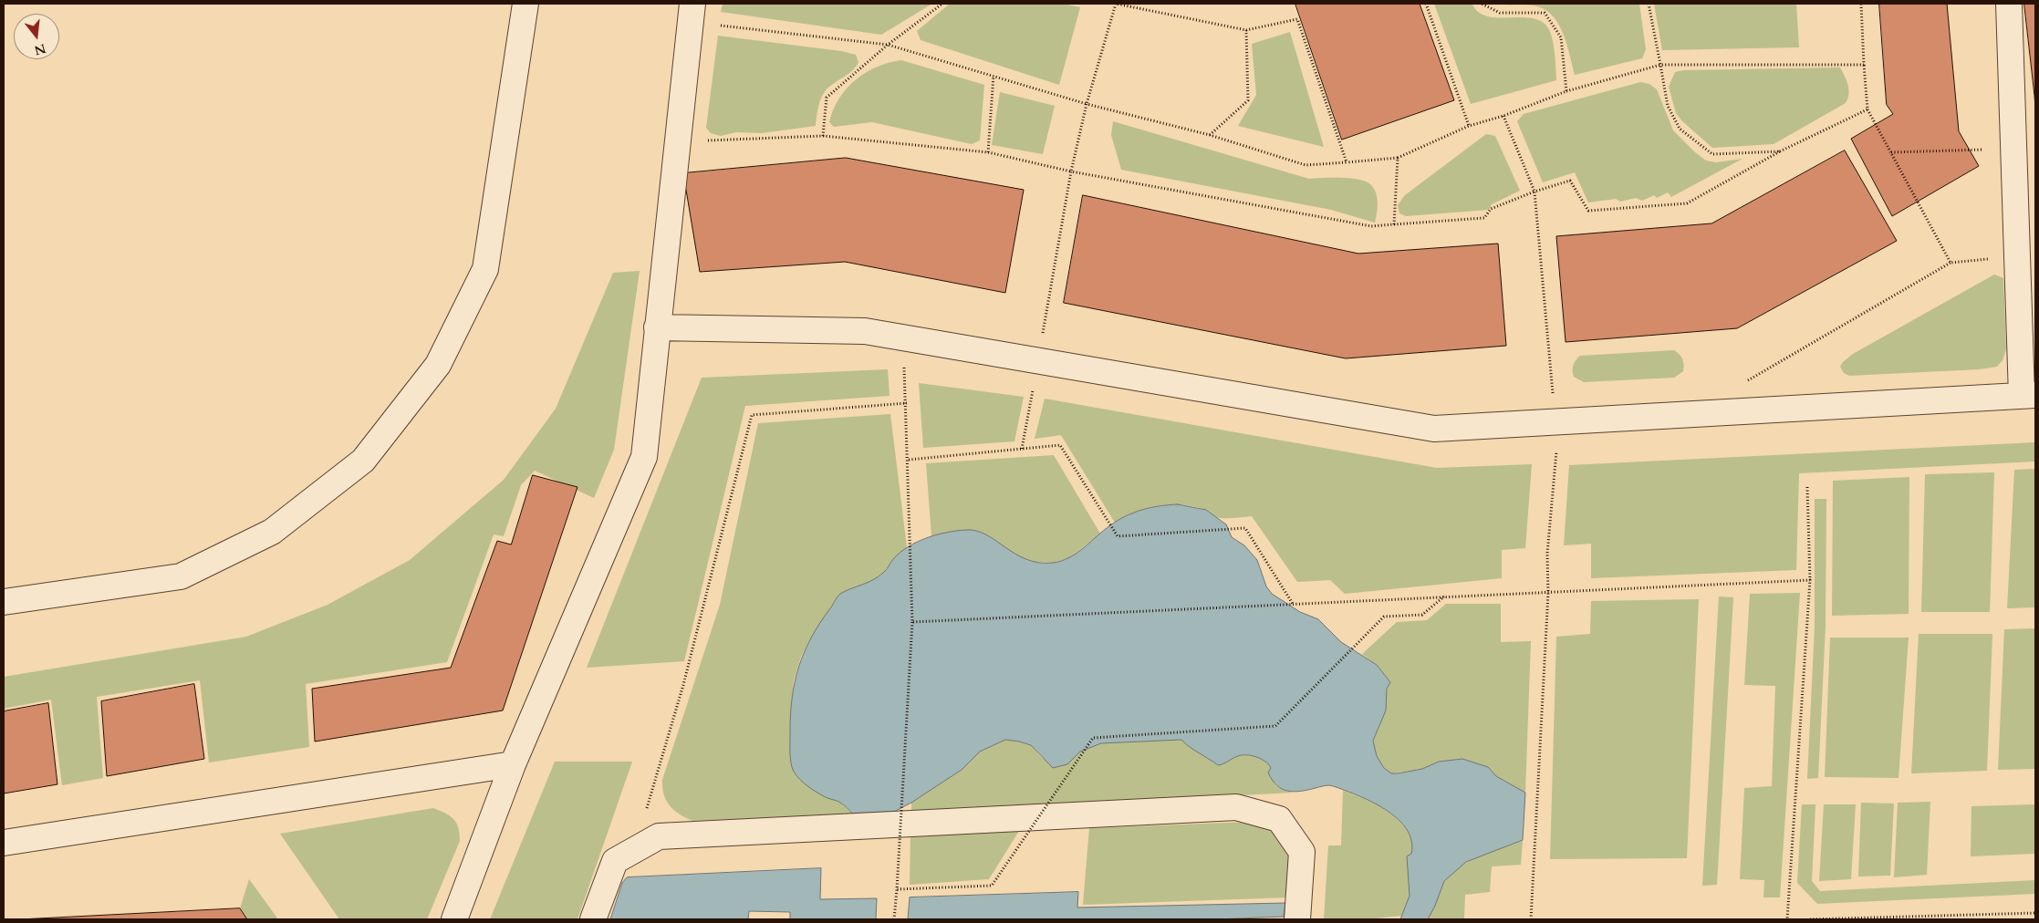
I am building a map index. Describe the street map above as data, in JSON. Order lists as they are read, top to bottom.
{
  "north": "bottom"
}
